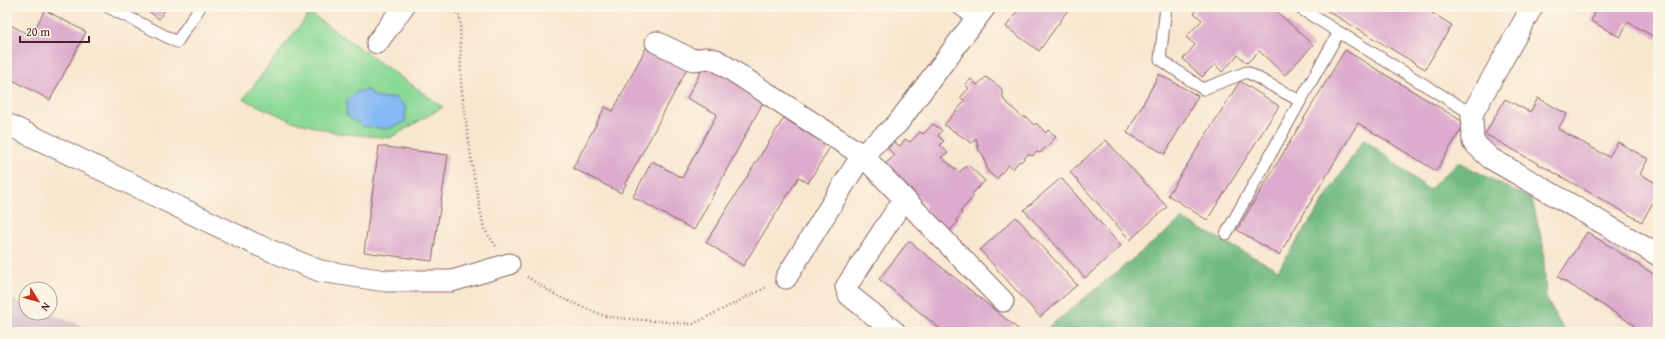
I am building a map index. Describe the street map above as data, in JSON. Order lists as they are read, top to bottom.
{
  "scale_bar": "20 m",
  "north": "bottom right"
}
